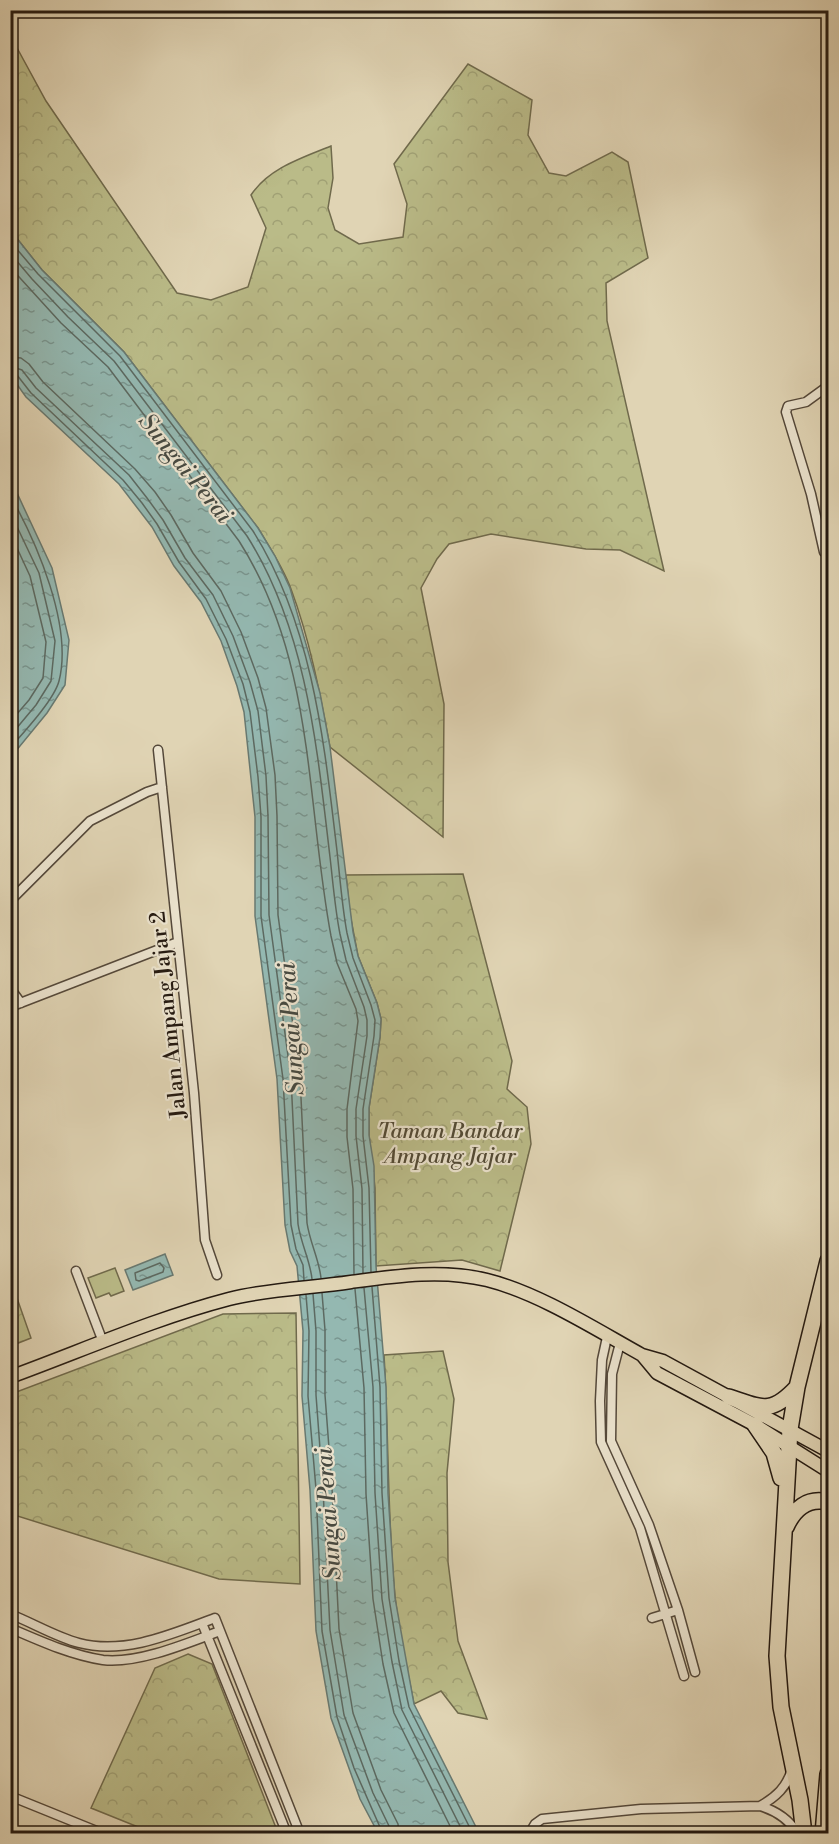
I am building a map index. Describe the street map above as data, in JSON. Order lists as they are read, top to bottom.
{
  "streets": {
    "street": ["Jalan Ampang Jajar 2"]
  },
  "water": ["Sungai Perai"],
  "parks": ["Taman Bandar Ampang Jajar"]
}
